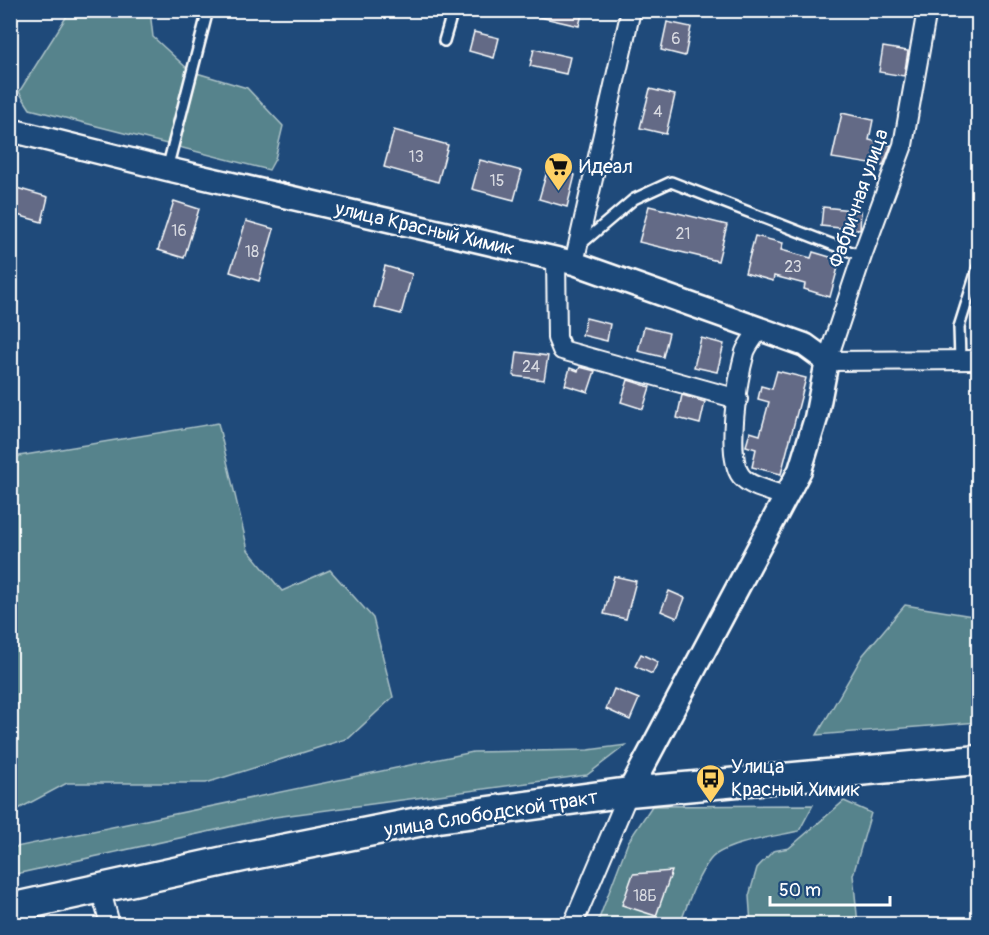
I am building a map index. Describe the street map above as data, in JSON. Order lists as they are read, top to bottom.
{
  "streets": {
    "main road": ["улица Слободской тракт"],
    "street": ["Фабричная улица", "улица Красный Химик"]
  },
  "crossings": [
    ["Фабричная улица", "улица Красный Химик"]
  ],
  "places": {
    "supermarket": ["Идеал"],
    "bus stop": ["Улица Красный Химик"]
  },
  "house_numbers": [
    "6",
    "4",
    "13",
    "15",
    "16",
    "21",
    "18",
    "23",
    "24",
    "18Б"
  ],
  "scale_bar": "50 m"
}
